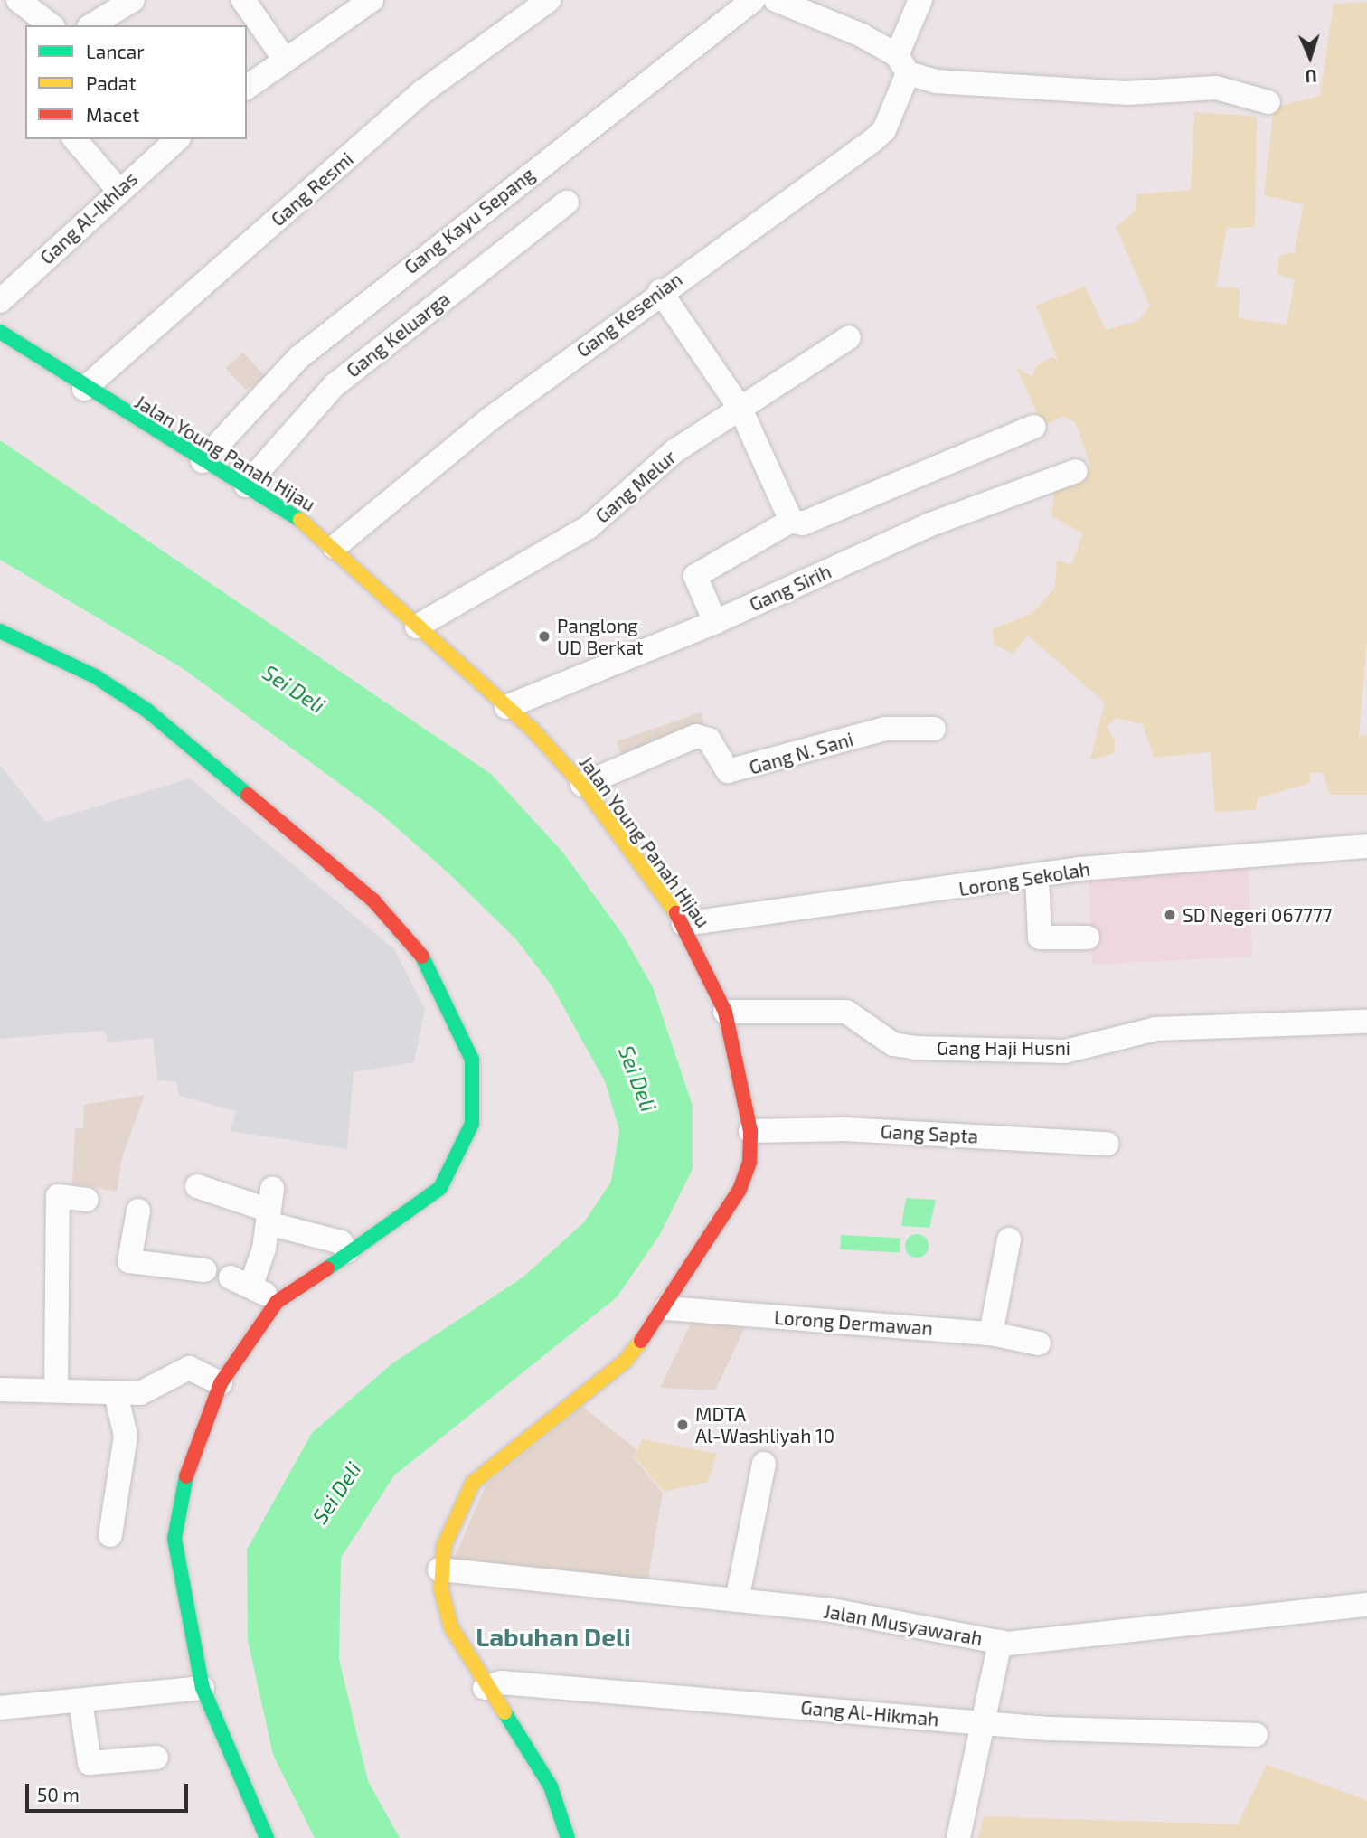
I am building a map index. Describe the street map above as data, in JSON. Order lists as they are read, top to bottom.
{
  "streets": {
    "street": [
      "Gang Resmi",
      "Gang Al-Ikhlas",
      "Gang Kayu Sepang",
      "Gang Kesenian",
      "Gang Keluarga",
      "Jalan Young Panah Hijau",
      "Gang Melur",
      "Gang Sirih",
      "Gang N. Sani",
      "Lorong Sekolah",
      "Gang Haji Husni",
      "Gang Sapta",
      "Lorong Dermawan",
      "Jalan Musyawarah",
      "Gang Al-Hikmah"
    ]
  },
  "crossings": [
    ["Gang Resmi", "Jalan Young Panah Hijau"],
    ["Gang Kayu Sepang", "Jalan Young Panah Hijau"],
    ["Gang Kesenian", "Jalan Young Panah Hijau"],
    ["Gang Keluarga", "Jalan Young Panah Hijau"],
    ["Jalan Young Panah Hijau", "Gang Melur"],
    ["Jalan Young Panah Hijau", "Gang Sirih"],
    ["Jalan Young Panah Hijau", "Gang N. Sani"],
    ["Jalan Young Panah Hijau", "Lorong Sekolah"],
    ["Jalan Young Panah Hijau", "Gang Haji Husni"],
    ["Jalan Young Panah Hijau", "Gang Sapta"],
    ["Jalan Young Panah Hijau", "Lorong Dermawan"],
    ["Jalan Young Panah Hijau", "Jalan Musyawarah"],
    ["Jalan Young Panah Hijau", "Gang Al-Hikmah"]
  ],
  "districts": ["Labuhan Deli"],
  "water": ["Sei Deli"],
  "places": ["Panglong UD Berkat", "SD Negeri 067777", "MDTA Al-Washliyah 10"],
  "legend": ["Lancar", "Padat", "Macet"],
  "scale_bar": "50 m",
  "north": "bottom"
}
